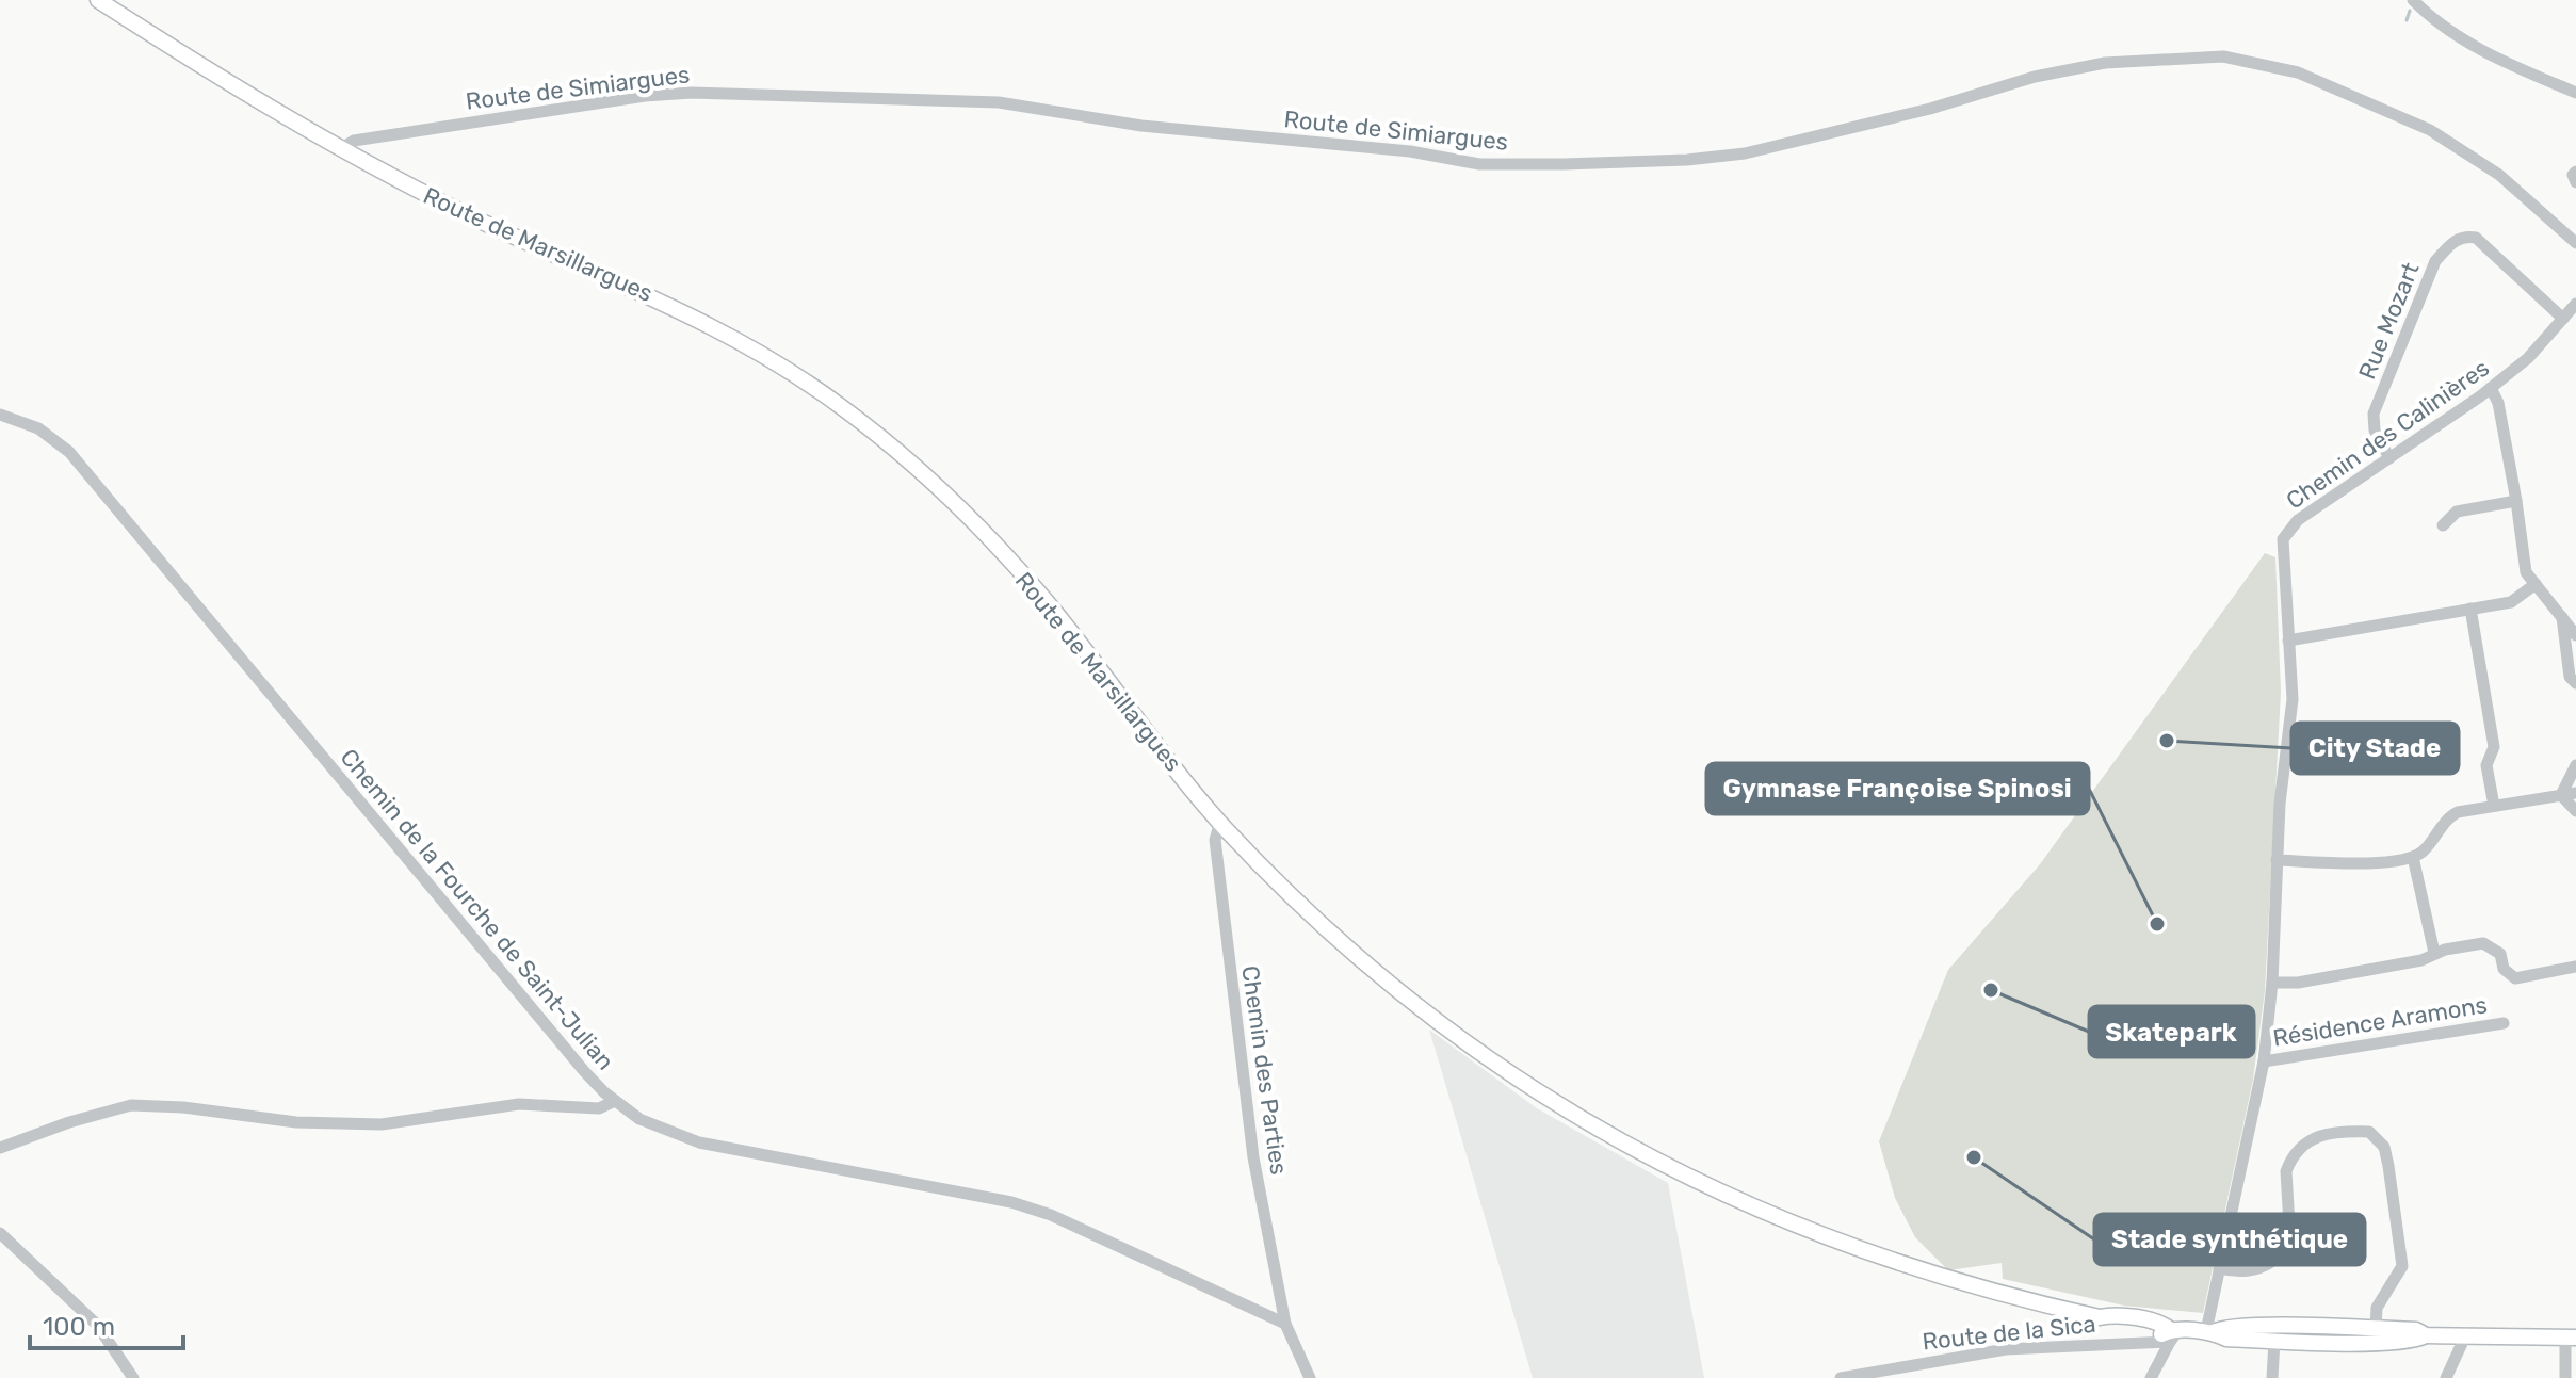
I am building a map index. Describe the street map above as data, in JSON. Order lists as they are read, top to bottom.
{
  "streets": {
    "main road": ["Route de Marsillargues"],
    "street": [
      "Route de Simiargues",
      "Rue Mozart",
      "Chemin des Calinières",
      "Chemin de la Fourche de Saint-Julian",
      "Résidence Aramons",
      "Chemin des Parties",
      "Route de la Sica"
    ]
  },
  "crossings": [
    ["Route de Simiargues", "Route de Marsillargues"],
    ["Route de Marsillargues", "Chemin des Calinières"],
    ["Route de Marsillargues", "Chemin des Parties"],
    ["Route de Marsillargues", "Route de la Sica"],
    ["Rue Mozart", "Chemin des Calinières"],
    ["Chemin des Calinières", "Résidence Aramons"],
    ["Chemin de la Fourche de Saint-Julian", "Chemin des Parties"]
  ],
  "places": [
    "City Stade",
    "Gymnase Françoise Spinosi",
    "Skatepark",
    "Stade synthétique"
  ],
  "scale_bar": "100 m"
}
